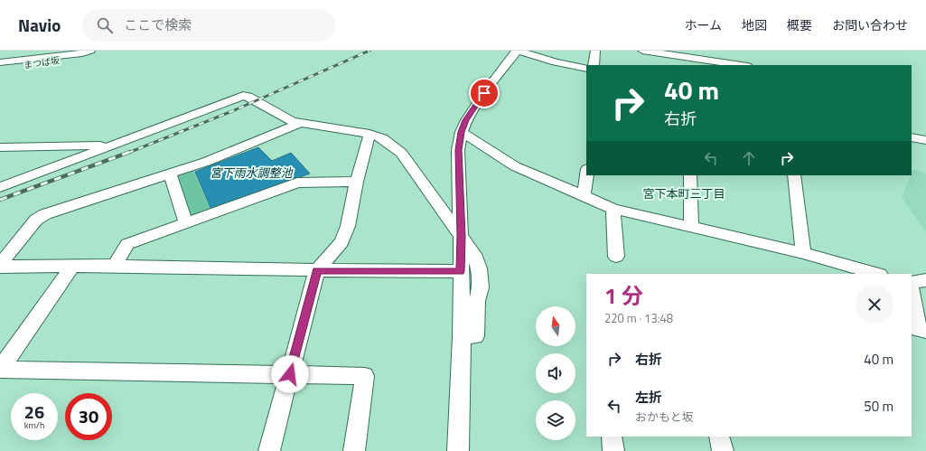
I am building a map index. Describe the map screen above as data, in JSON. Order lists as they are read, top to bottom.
{
  "streets": {
    "street": ["まつば坂"]
  },
  "districts": ["宮下本町三丁目"],
  "water": ["宮下雨水調整池"],
  "north": "top",
  "page": {
    "header": "Navio",
    "search": "ここで検索",
    "nav": [
      "ホーム",
      "地図",
      "概要",
      "お問い合わせ"
    ],
    "turn": ["40 m", "右折"],
    "heading": ["1 分", "220 m · 13:48"],
    "list": [
      {
        "name": "右折",
        "value": "40 m"
      },
      {
        "name": "左折",
        "note": "おかもと坂",
        "value": "50 m"
      }
    ],
    "speed": "26 km/h",
    "limit": "30"
  }
}
